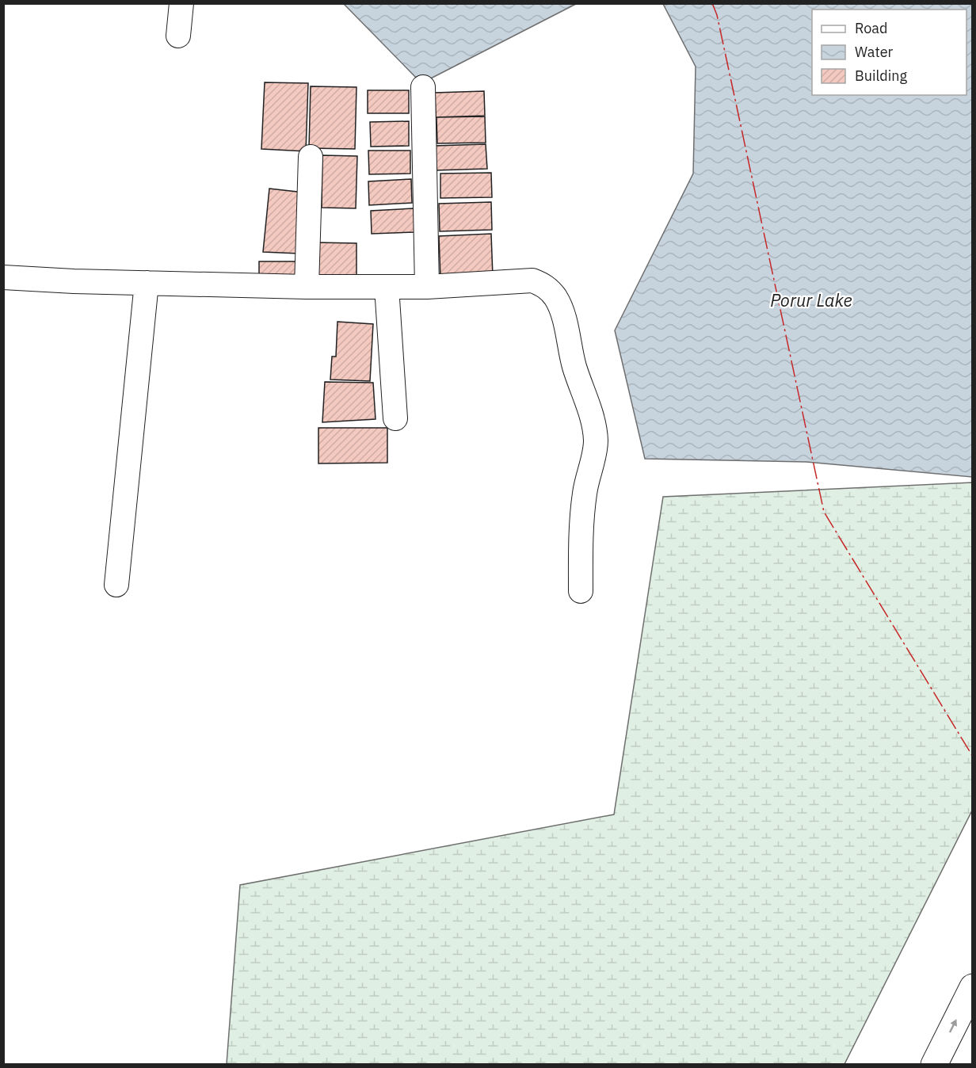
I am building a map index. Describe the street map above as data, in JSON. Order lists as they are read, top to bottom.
{
  "water": ["Porur Lake"],
  "legend": ["Road", "Water", "Building"]
}
